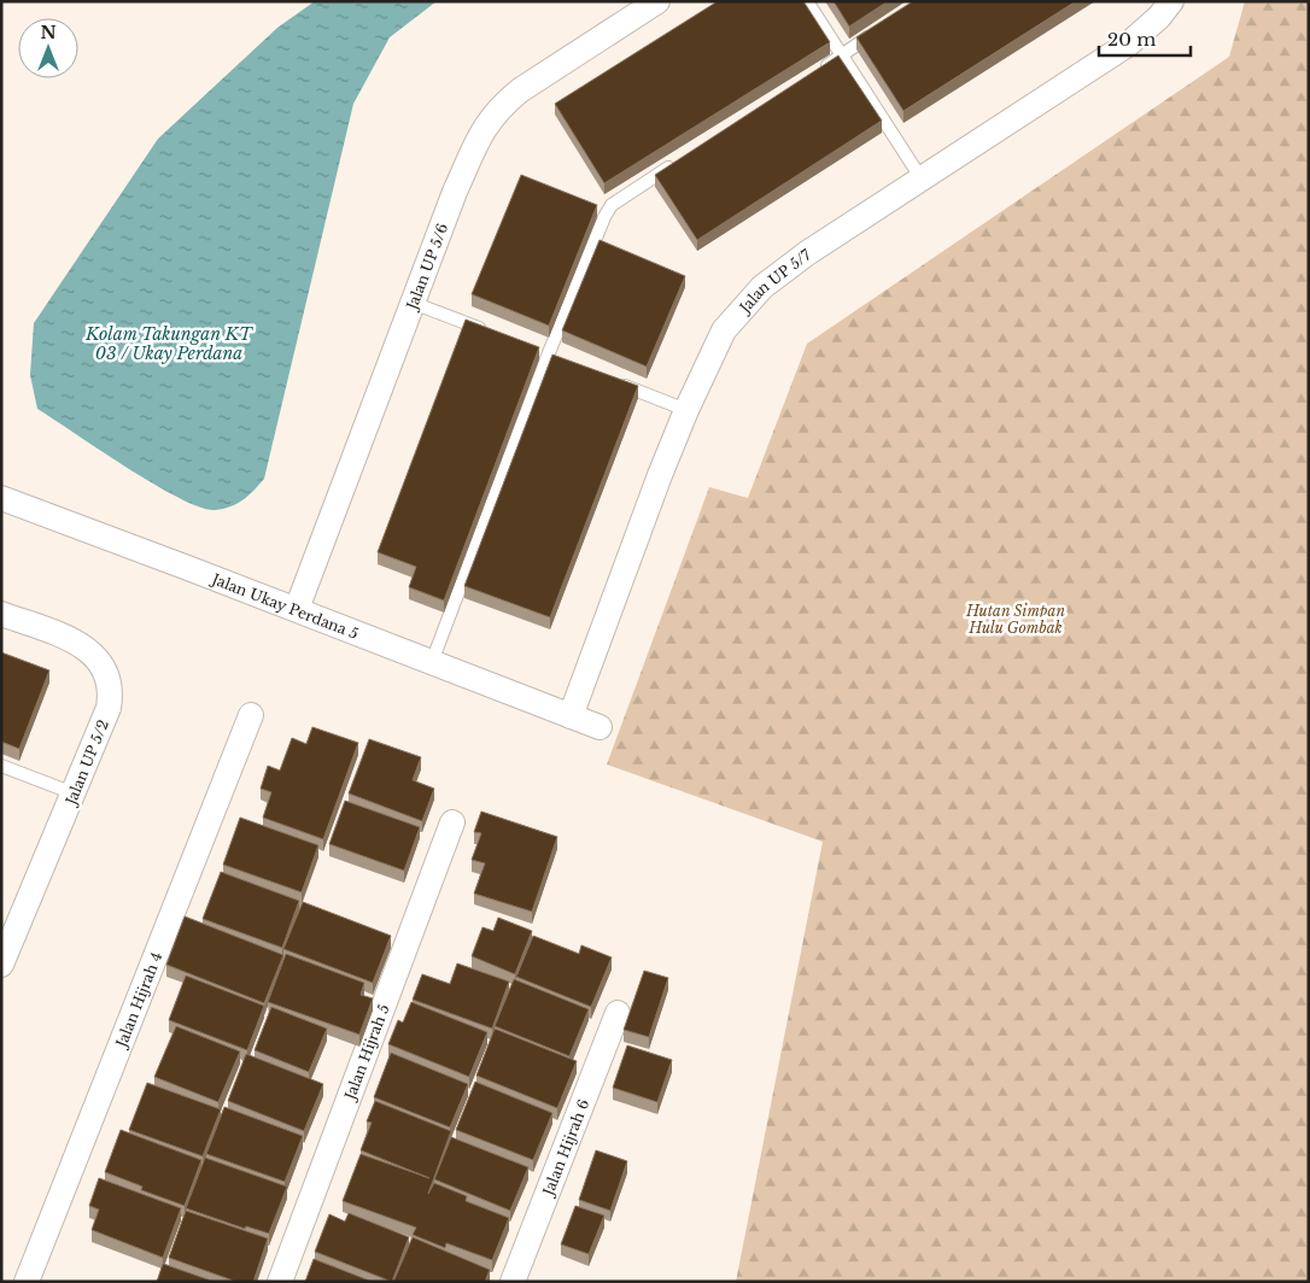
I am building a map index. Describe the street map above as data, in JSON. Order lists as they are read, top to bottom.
{
  "streets": {
    "street": [
      "Jalan UP 5/6",
      "Jalan UP 5/7",
      "Jalan Ukay Perdana 5",
      "Jalan UP 5/2",
      "Jalan Hijrah 4",
      "Jalan Hijrah 5",
      "Jalan Hijrah 6"
    ]
  },
  "crossings": [
    ["Jalan UP 5/6", "Jalan Ukay Perdana 5"],
    ["Jalan UP 5/7", "Jalan Ukay Perdana 5"]
  ],
  "water": ["Kolam Takungan KT 03 / Ukay Perdana"],
  "parks": ["Hutan Simpan Hulu Gombak"],
  "scale_bar": "20 m",
  "north": "top"
}
